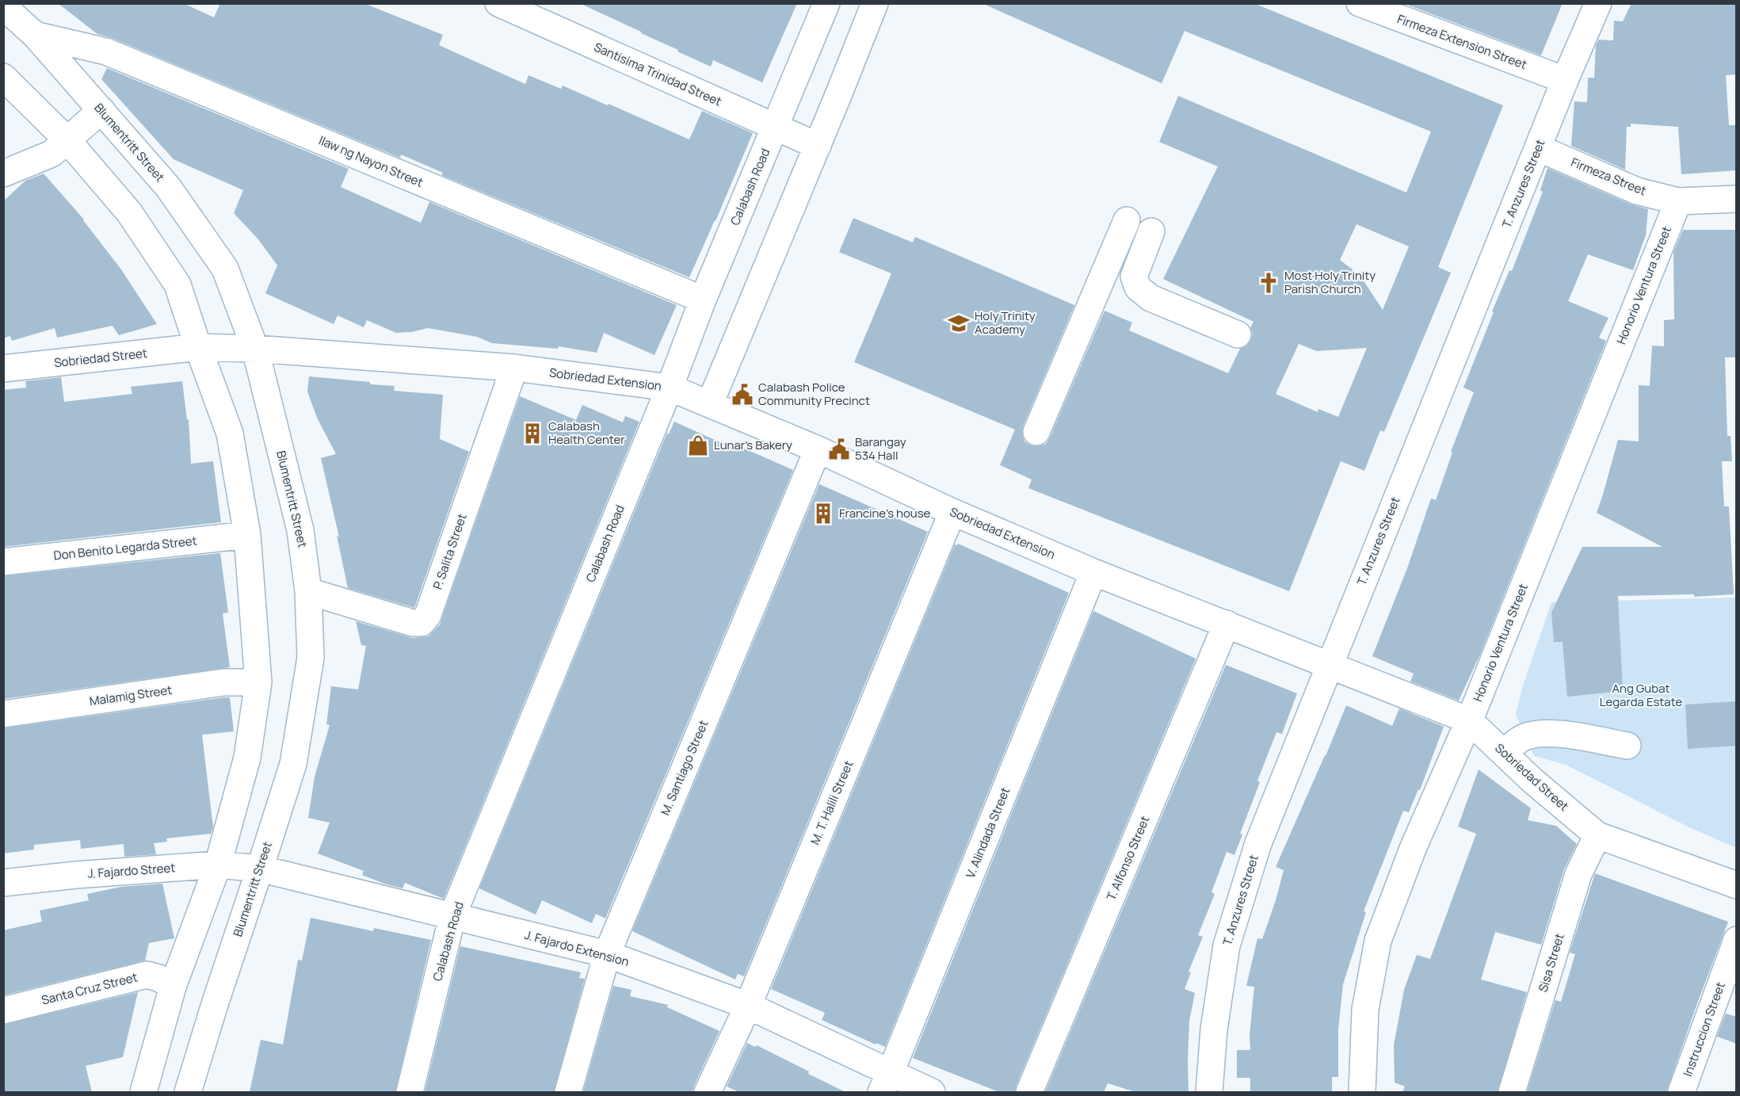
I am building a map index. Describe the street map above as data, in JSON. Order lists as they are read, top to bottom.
{
  "streets": {
    "street": [
      "Firmeza Extension Street",
      "Santisima Trinidad Street",
      "Blumentritt Street",
      "Ilaw ng Nayon Street",
      "Firmeza Street",
      "T. Anzures Street",
      "Calabash Road",
      "Honorio Ventura Street",
      "Sobriedad Street",
      "Sobriedad Extension",
      "Don Benito Legarda Street",
      "P. Salita Street",
      "Malamig Street",
      "M. Santiago Street",
      "M. T. Halili Street",
      "V. Alindada Street",
      "T. Alfonso Street",
      "J. Fajardo Street",
      "J. Fajardo Extension",
      "Sisa Street",
      "Santa Cruz Street",
      "Instruccion Street"
    ]
  },
  "crossings": [
    ["Firmeza Extension Street", "T. Anzures Street"],
    ["Santisima Trinidad Street", "Calabash Road"],
    ["Blumentritt Street", "Ilaw ng Nayon Street"],
    ["Blumentritt Street", "Sobriedad Extension"],
    ["Blumentritt Street", "P. Salita Street"],
    ["Blumentritt Street", "J. Fajardo Street"],
    ["Blumentritt Street", "J. Fajardo Extension"],
    ["Ilaw ng Nayon Street", "Calabash Road"],
    ["Firmeza Street", "T. Anzures Street"],
    ["Firmeza Street", "Honorio Ventura Street"],
    ["T. Anzures Street", "Sobriedad Street"],
    ["T. Anzures Street", "Sobriedad Extension"],
    ["Calabash Road", "Sobriedad Extension"],
    ["Calabash Road", "J. Fajardo Extension"],
    ["Honorio Ventura Street", "Sobriedad Street"],
    ["Sobriedad Street", "Sobriedad Extension"],
    ["Sobriedad Street", "Sisa Street"],
    ["Sobriedad Extension", "P. Salita Street"],
    ["Sobriedad Extension", "M. Santiago Street"],
    ["Sobriedad Extension", "M. T. Halili Street"],
    ["Sobriedad Extension", "V. Alindada Street"],
    ["Sobriedad Extension", "T. Alfonso Street"],
    ["M. Santiago Street", "J. Fajardo Extension"],
    ["M. T. Halili Street", "J. Fajardo Extension"],
    ["V. Alindada Street", "J. Fajardo Extension"],
    ["J. Fajardo Street", "J. Fajardo Extension"]
  ],
  "parks": ["Ang Gubat Legarda Estate"],
  "places": {
    "church": ["Most Holy Trinity Parish Church"],
    "school or university": ["Holy Trinity Academy"],
    "public building": ["Calabash Police Community Precinct", "Barangay 534 Hall"],
    "building": ["Calabash Health Center", "Francine's house"],
    "shop": ["Lunar's Bakery"]
  }
}
